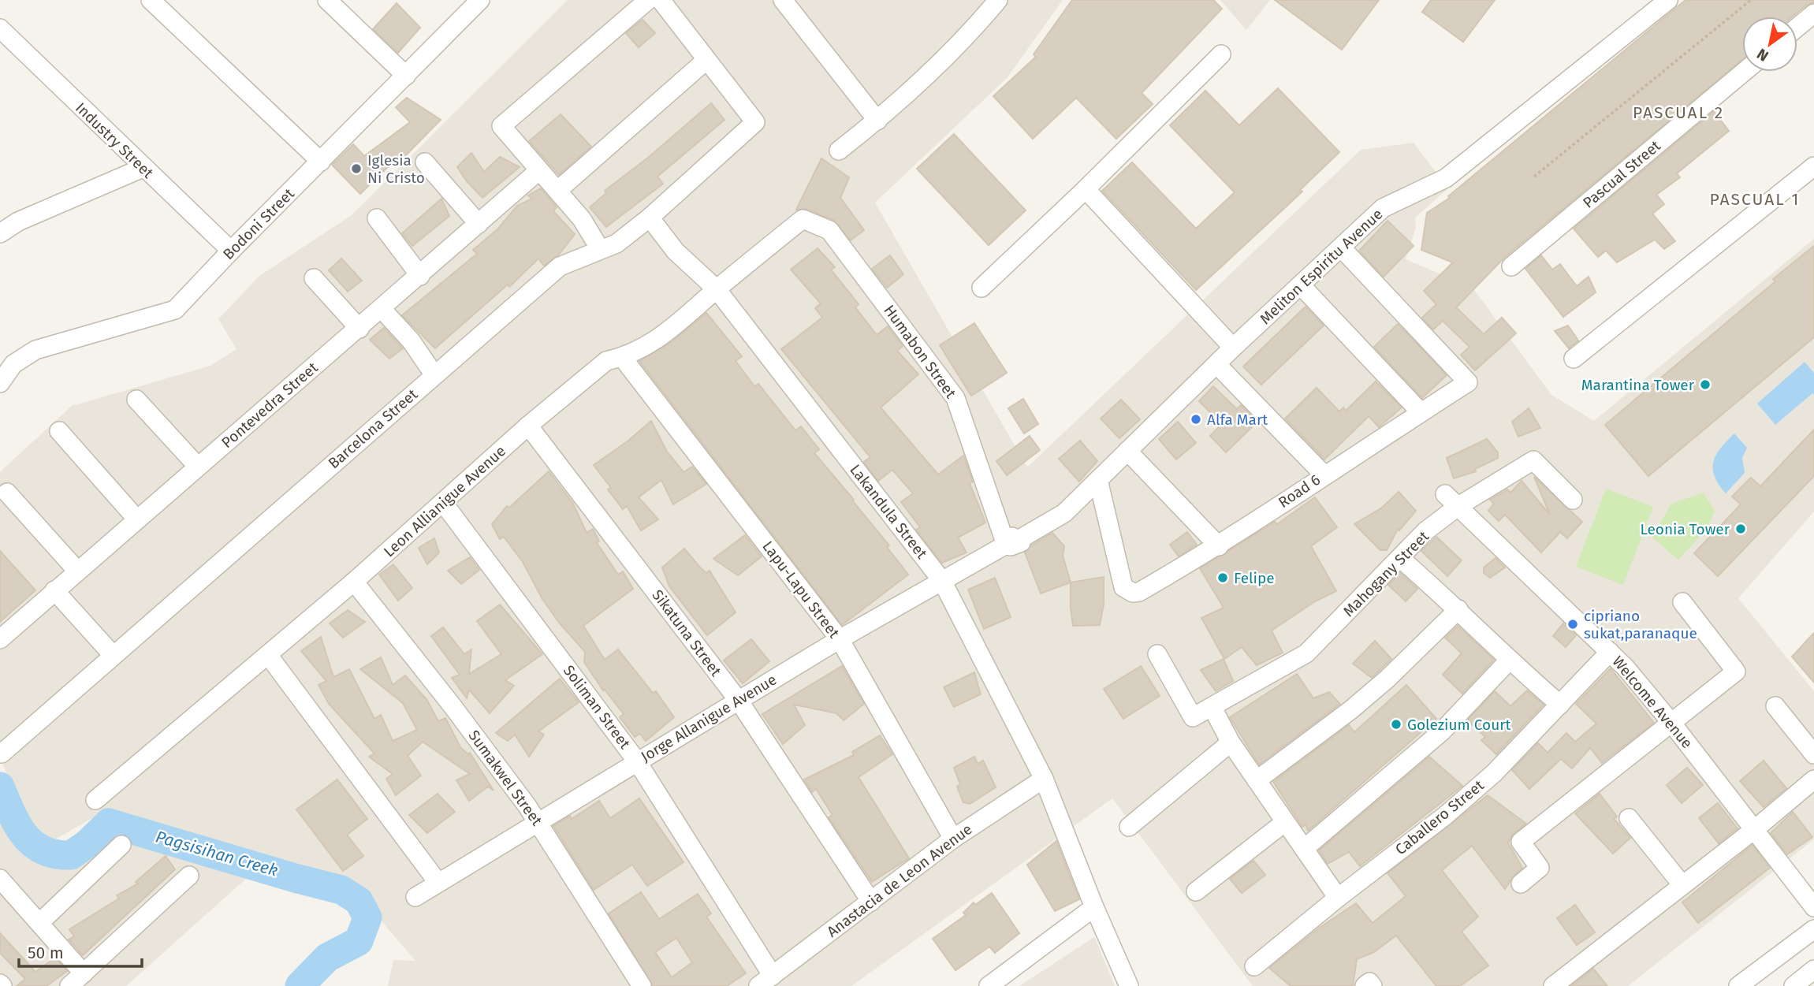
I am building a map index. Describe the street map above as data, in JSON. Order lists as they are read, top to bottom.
{
  "streets": {
    "street": [
      "Industry Street",
      "Pascual Street",
      "Bodoni Street",
      "Meliton Espiritu Avenue",
      "Humabon Street",
      "Pontevedra Street",
      "Barcelona Street",
      "Road 6",
      "Leon Allianigue Avenue",
      "Lakandula Street",
      "Mahogany Street",
      "Lapu-Lapu Street",
      "Sikatuna Street",
      "Welcome Avenue",
      "Soliman Street",
      "Jorge Allanigue Avenue",
      "Sumakwel Street",
      "Caballero Street",
      "Anastacia de Leon Avenue"
    ]
  },
  "crossings": [
    ["Industry Street", "Bodoni Street"],
    ["Meliton Espiritu Avenue", "Humabon Street"],
    ["Meliton Espiritu Avenue", "Road 6"],
    ["Meliton Espiritu Avenue", "Jorge Allanigue Avenue"],
    ["Humabon Street", "Leon Allianigue Avenue"],
    ["Humabon Street", "Jorge Allanigue Avenue"],
    ["Barcelona Street", "Lakandula Street"],
    ["Leon Allianigue Avenue", "Lakandula Street"],
    ["Leon Allianigue Avenue", "Lapu-Lapu Street"],
    ["Leon Allianigue Avenue", "Sikatuna Street"],
    ["Leon Allianigue Avenue", "Soliman Street"],
    ["Leon Allianigue Avenue", "Sumakwel Street"],
    ["Lakandula Street", "Jorge Allanigue Avenue"],
    ["Lakandula Street", "Anastacia de Leon Avenue"],
    ["Mahogany Street", "Welcome Avenue"],
    ["Lapu-Lapu Street", "Jorge Allanigue Avenue"],
    ["Lapu-Lapu Street", "Anastacia de Leon Avenue"],
    ["Sikatuna Street", "Jorge Allanigue Avenue"],
    ["Sikatuna Street", "Anastacia de Leon Avenue"],
    ["Welcome Avenue", "Caballero Street"],
    ["Soliman Street", "Jorge Allanigue Avenue"],
    ["Soliman Street", "Anastacia de Leon Avenue"],
    ["Jorge Allanigue Avenue", "Sumakwel Street"]
  ],
  "districts": ["PASCUAL 2", "PASCUAL 1"],
  "water": ["Pagsisihan Creek"],
  "places": [
    "Iglesia Ni Cristo",
    "Marantina Tower",
    "Alfa Mart",
    "Leonia Tower",
    "Felipe",
    "cipriano sukat,paranaque",
    "Golezium Court"
  ],
  "scale_bar": "50 m",
  "north": "bottom left"
}
